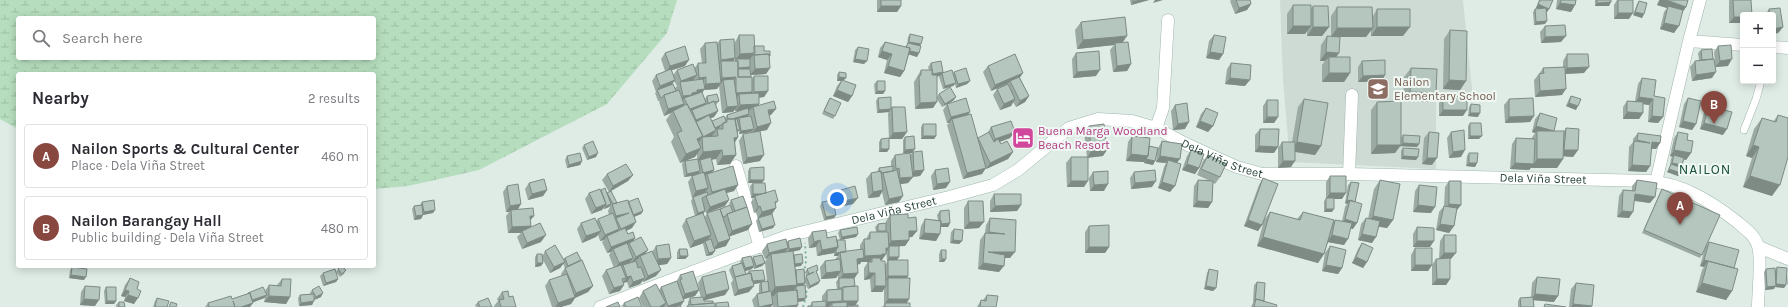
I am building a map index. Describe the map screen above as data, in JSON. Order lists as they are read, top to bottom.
{
  "streets": {
    "street": ["Dela Viña Street"]
  },
  "districts": ["NAILON"],
  "places": {
    "school or university": ["Nailon Elementary School"],
    "hotel": ["Buena Marga Woodland Beach Resort"]
  },
  "page": {
    "map_buttons": ["+", "−"],
    "search": "Search here",
    "heading": ["Nearby", "2 results"],
    "pins": ["B", "A"],
    "list": [
      {
        "mark": "A",
        "name": "Nailon Sports & Cultural Center",
        "note": "Place · Dela Viña Street",
        "value": "460 m"
      },
      {
        "mark": "B",
        "name": "Nailon Barangay Hall",
        "note": "Public building · Dela Viña Street",
        "value": "480 m"
      }
    ]
  }
}
